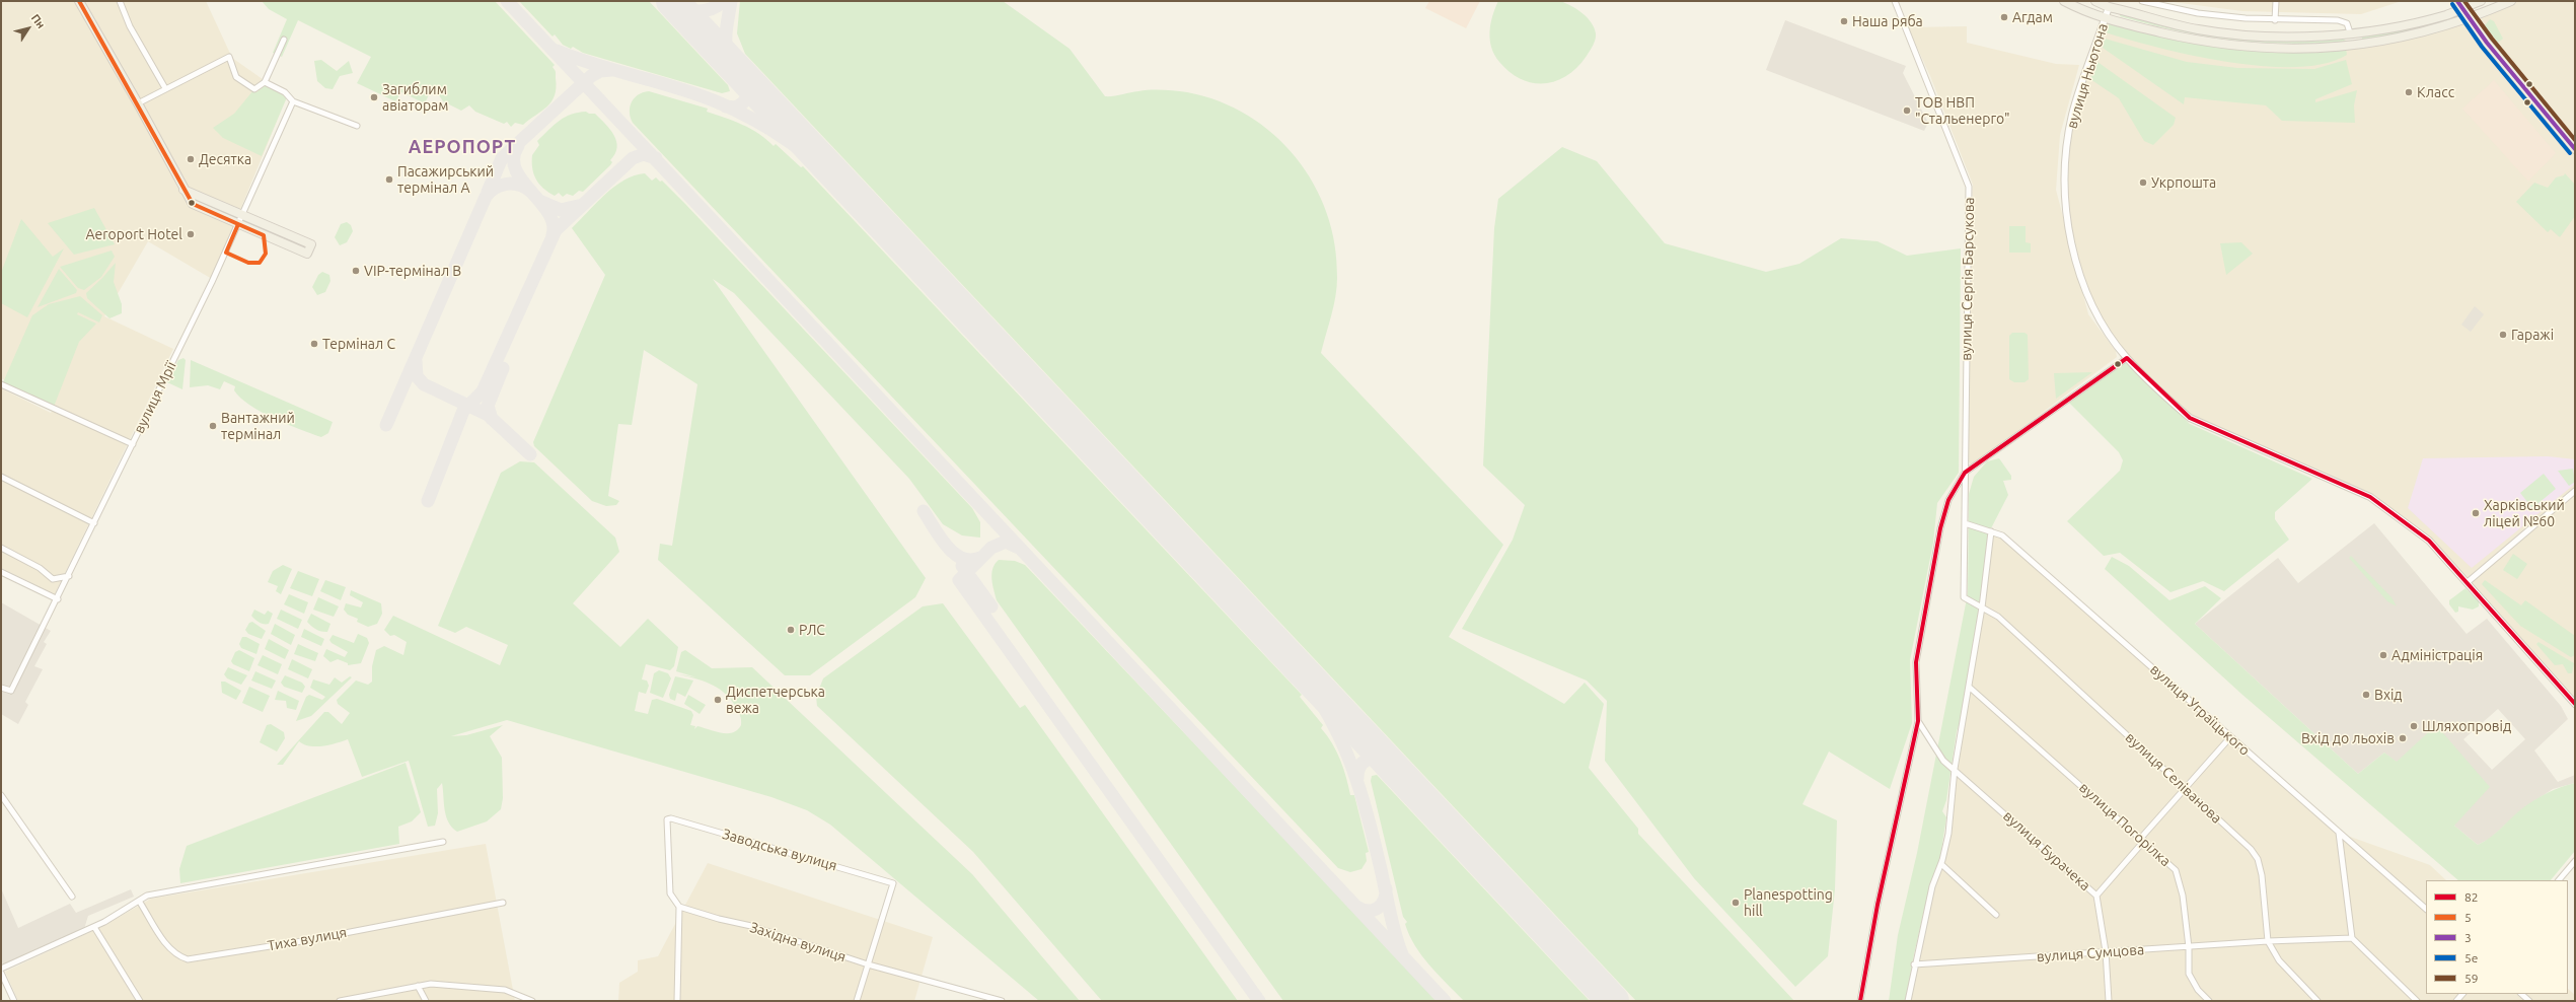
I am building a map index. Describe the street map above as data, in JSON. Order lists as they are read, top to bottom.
{
  "streets": {
    "street": [
      "вулиця Ньютона",
      "вулиця Сергія Барсукова",
      "вулиця Мрії",
      "вулиця Уграїцького",
      "вулиця Селіванова",
      "вулиця Погорілка",
      "Заводська вулиця",
      "вулиця Бурачека",
      "Тиха вулиця",
      "Західна вулиця",
      "вулиця Сумцова"
    ]
  },
  "crossings": [
    ["вулиця Сергія Барсукова", "вулиця Уграїцького"],
    ["вулиця Сергія Барсукова", "вулиця Селіванова"],
    ["вулиця Селіванова", "вулиця Сумцова"],
    ["вулиця Погорілка", "вулиця Сумцова"],
    ["Заводська вулиця", "Західна вулиця"],
    ["вулиця Бурачека", "вулиця Сумцова"]
  ],
  "districts": ["АЕРОПОРТ"],
  "places": [
    "Агдам",
    "Наша ряба",
    "Класс",
    "Загиблим авіаторам",
    "ТОВ НВП \"Стальенерго\"",
    "Десятка",
    "Пасажирський термінал A",
    "Укрпошта",
    "Aeroport Hotel",
    "VIP-термінал B",
    "Гаражі",
    "Термінал C",
    "Вантажний термінал",
    "Харківський ліцей №60",
    "РЛС",
    "Адміністрація",
    "Вхід",
    "Диспетчерська вежа",
    "Шляхопровід",
    "Вхід до льохів",
    "Planespotting hill"
  ],
  "lines": [
    "transit line 5",
    "transit line 3",
    "transit line 59",
    "transit line 5е",
    "transit line 82"
  ],
  "legend": [
    "82",
    "5",
    "3",
    "5е",
    "59"
  ],
  "north": "top right"
}
